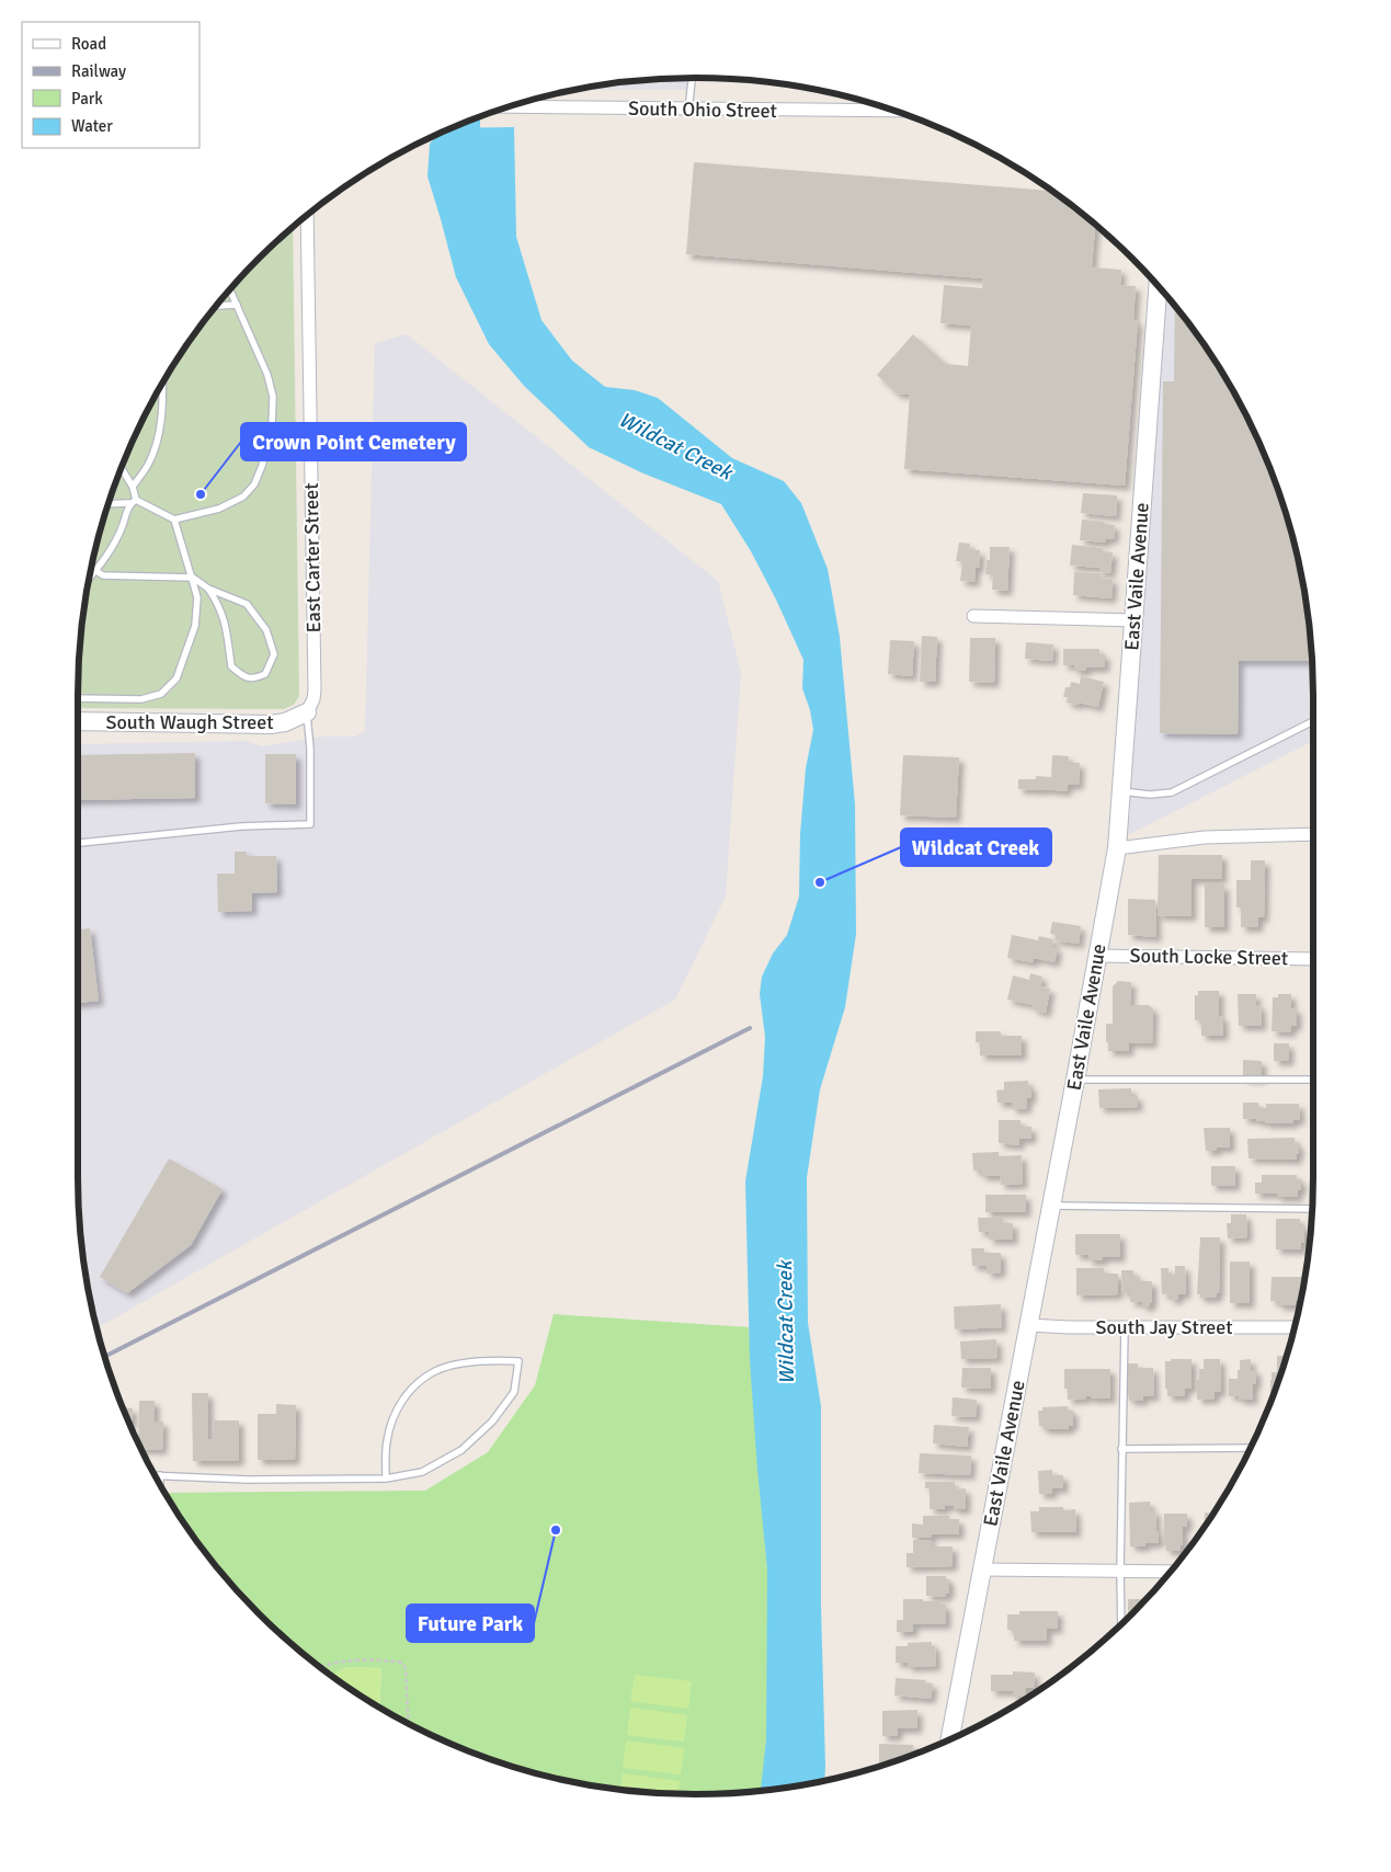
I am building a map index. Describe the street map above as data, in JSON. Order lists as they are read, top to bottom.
{
  "streets": {
    "street": [
      "South Ohio Street",
      "East Carter Street",
      "East Vaile Avenue",
      "South Waugh Street",
      "South Locke Street",
      "South Jay Street"
    ]
  },
  "crossings": [
    ["East Carter Street", "South Waugh Street"],
    ["East Vaile Avenue", "South Locke Street"],
    ["East Vaile Avenue", "South Jay Street"]
  ],
  "water": ["Wildcat Creek"],
  "places": ["Crown Point Cemetery", "Wildcat Creek", "Future Park"],
  "legend": [
    "Road",
    "Railway",
    "Park",
    "Water"
  ]
}
